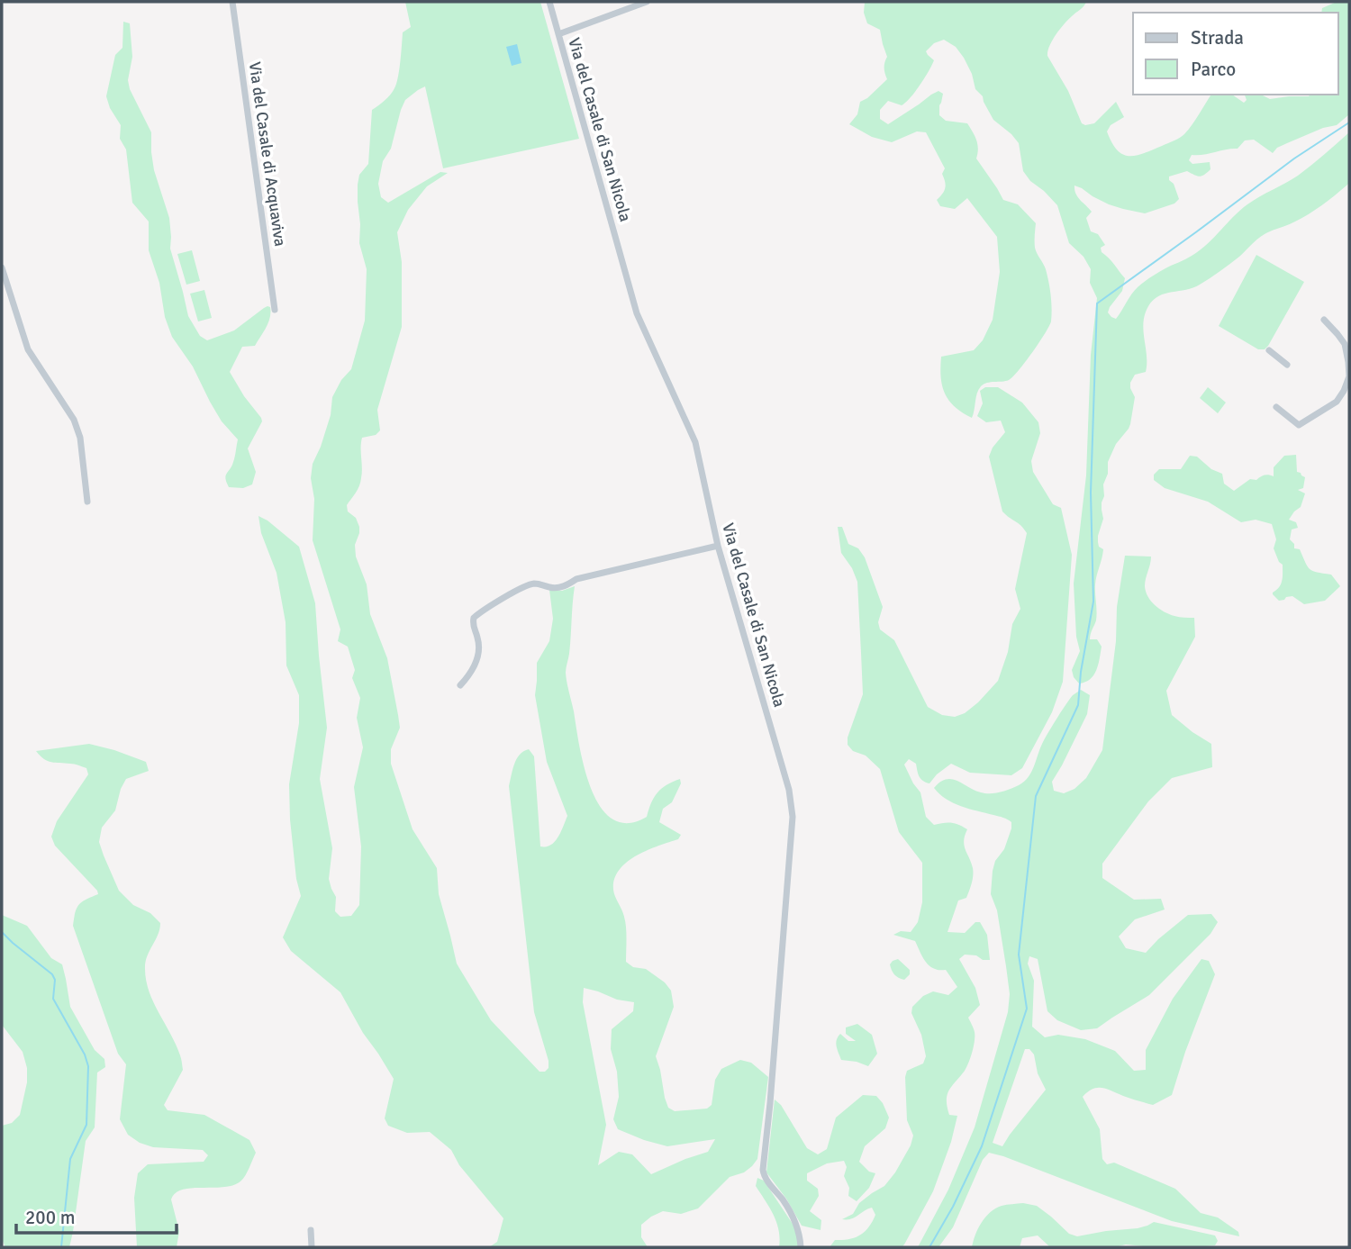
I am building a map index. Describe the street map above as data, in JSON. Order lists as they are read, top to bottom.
{
  "streets": {
    "street": ["Via del Casale di San Nicola", "Via del Casale di Acquaviva"]
  },
  "legend": ["Strada", "Parco"],
  "scale_bar": "200 m"
}
